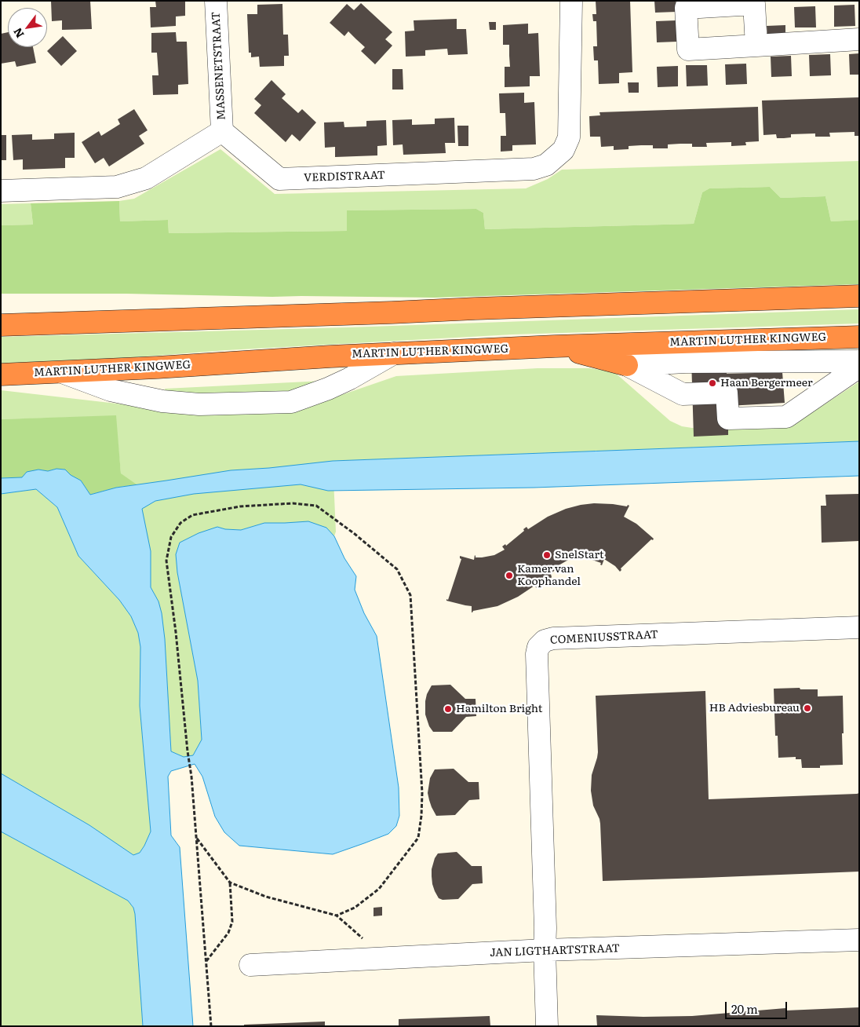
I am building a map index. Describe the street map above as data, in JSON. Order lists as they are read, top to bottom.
{
  "streets": {
    "highway": ["MARTIN LUTHER KINGWEG"],
    "street": [
      "MASSENETSTRAAT",
      "VERDISTRAAT",
      "COMENIUSSTRAAT",
      "JAN LIGTHARTSTRAAT"
    ]
  },
  "crossings": [
    ["MASSENETSTRAAT", "VERDISTRAAT"],
    ["COMENIUSSTRAAT", "JAN LIGTHARTSTRAAT"]
  ],
  "places": [
    "Haan Bergermeer",
    "SnelStart",
    "Kamer van Koophandel",
    "HB Adviesbureau",
    "Hamilton Bright"
  ],
  "scale_bar": "20 m",
  "north": "bottom left"
}
